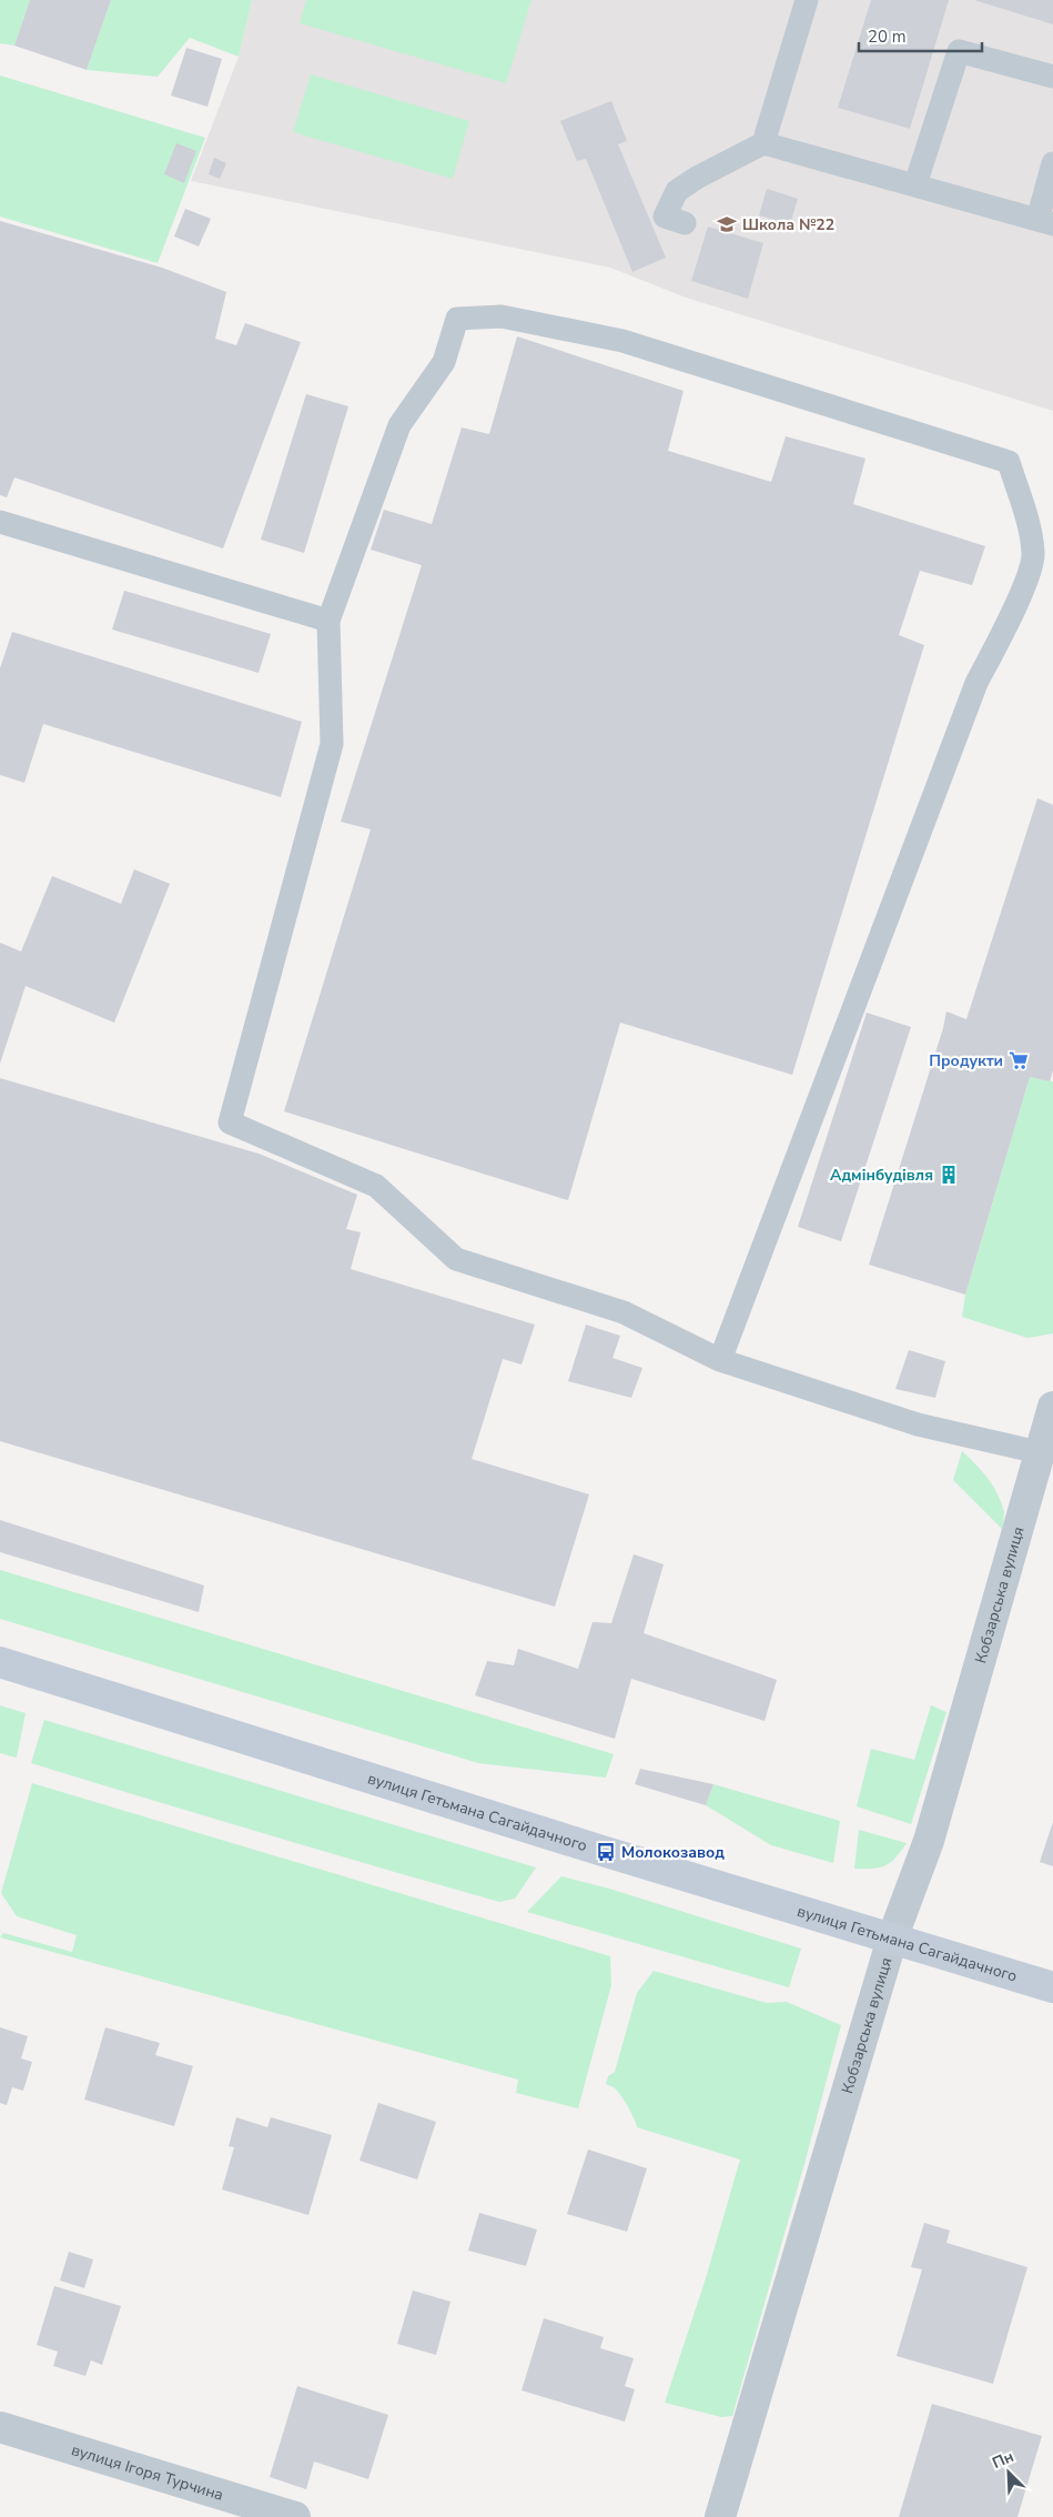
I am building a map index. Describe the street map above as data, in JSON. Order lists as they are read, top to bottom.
{
  "streets": {
    "main road": ["вулиця Гетьмана Сагайдачного"],
    "street": ["Кобзарська вулиця", "вулиця Ігоря Турчина"]
  },
  "crossings": [
    ["Кобзарська вулиця", "вулиця Гетьмана Сагайдачного"]
  ],
  "places": {
    "school or university": ["Школа №22"],
    "supermarket": ["Продукти"],
    "building": ["Адмінбудівля"],
    "bus stop": ["Молокозавод"]
  },
  "scale_bar": "20 m",
  "north": "top left"
}
